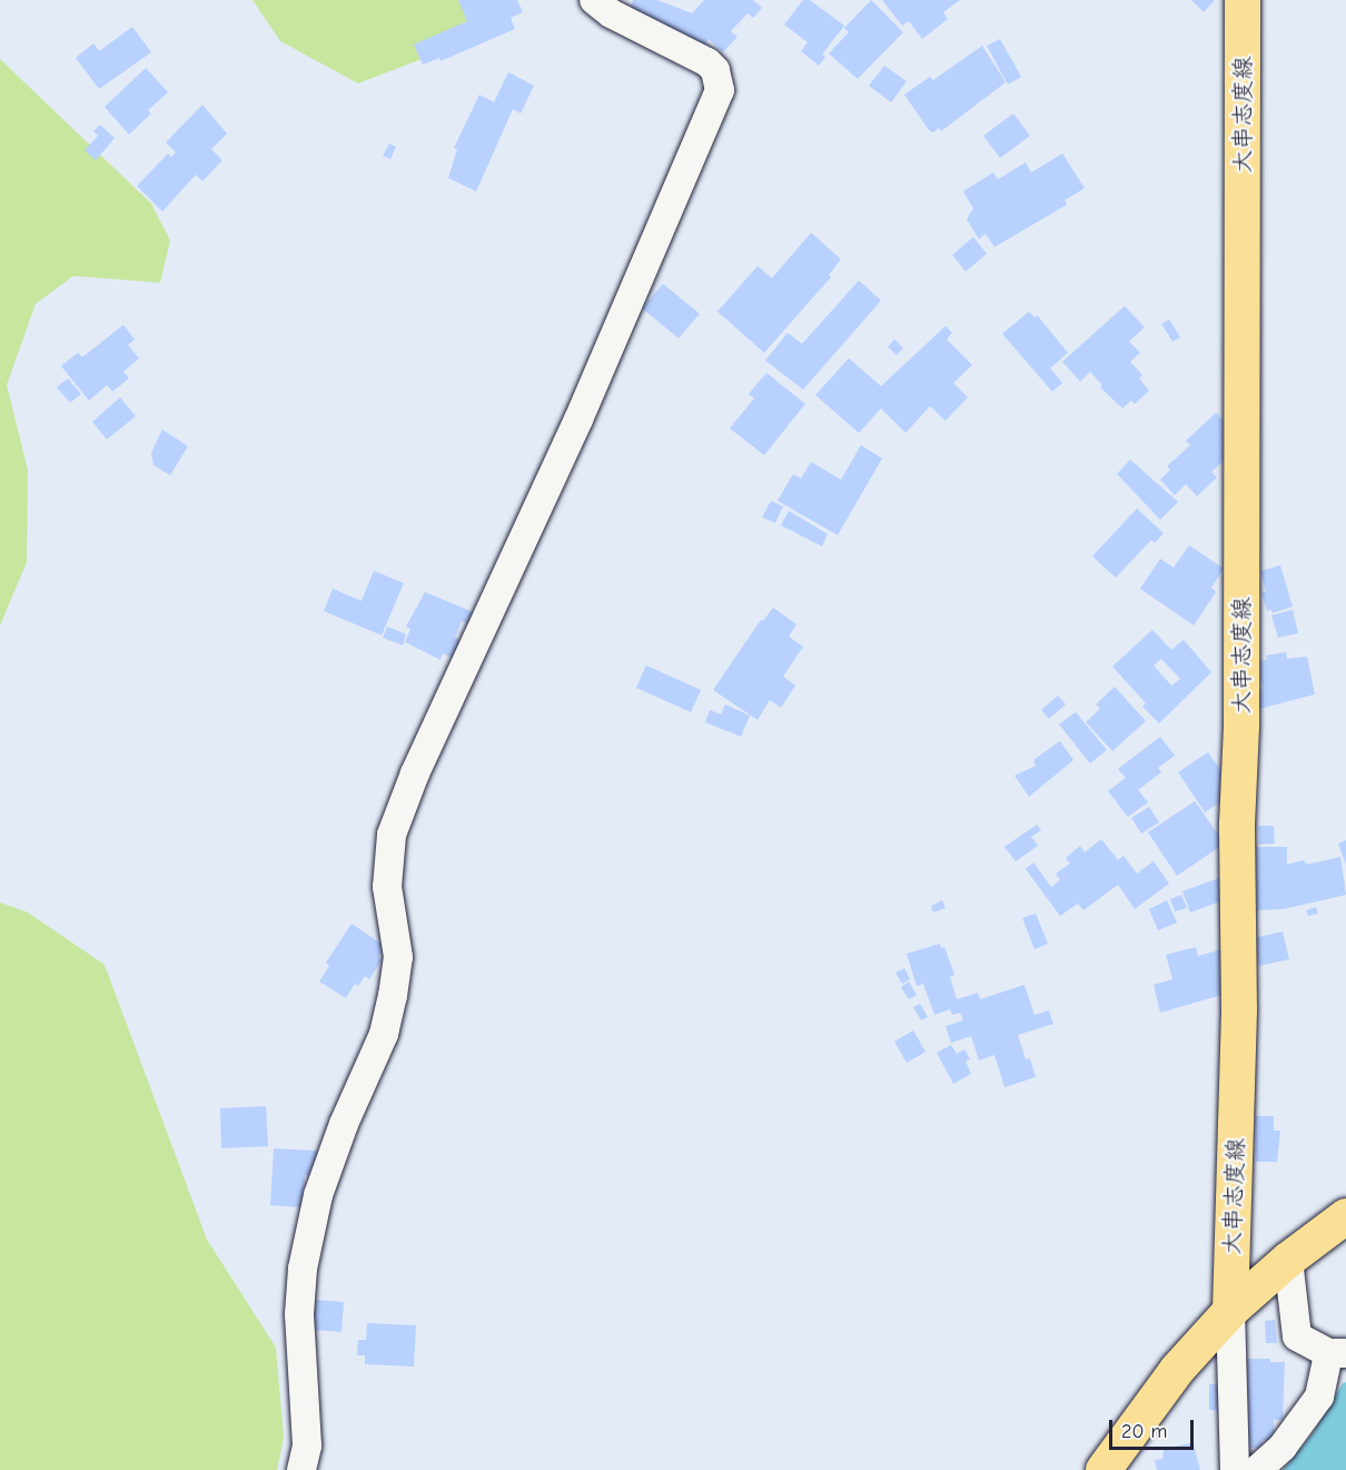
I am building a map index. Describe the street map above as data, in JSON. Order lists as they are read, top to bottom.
{
  "streets": {
    "main road": ["大串志度線"]
  },
  "scale_bar": "20 m"
}
